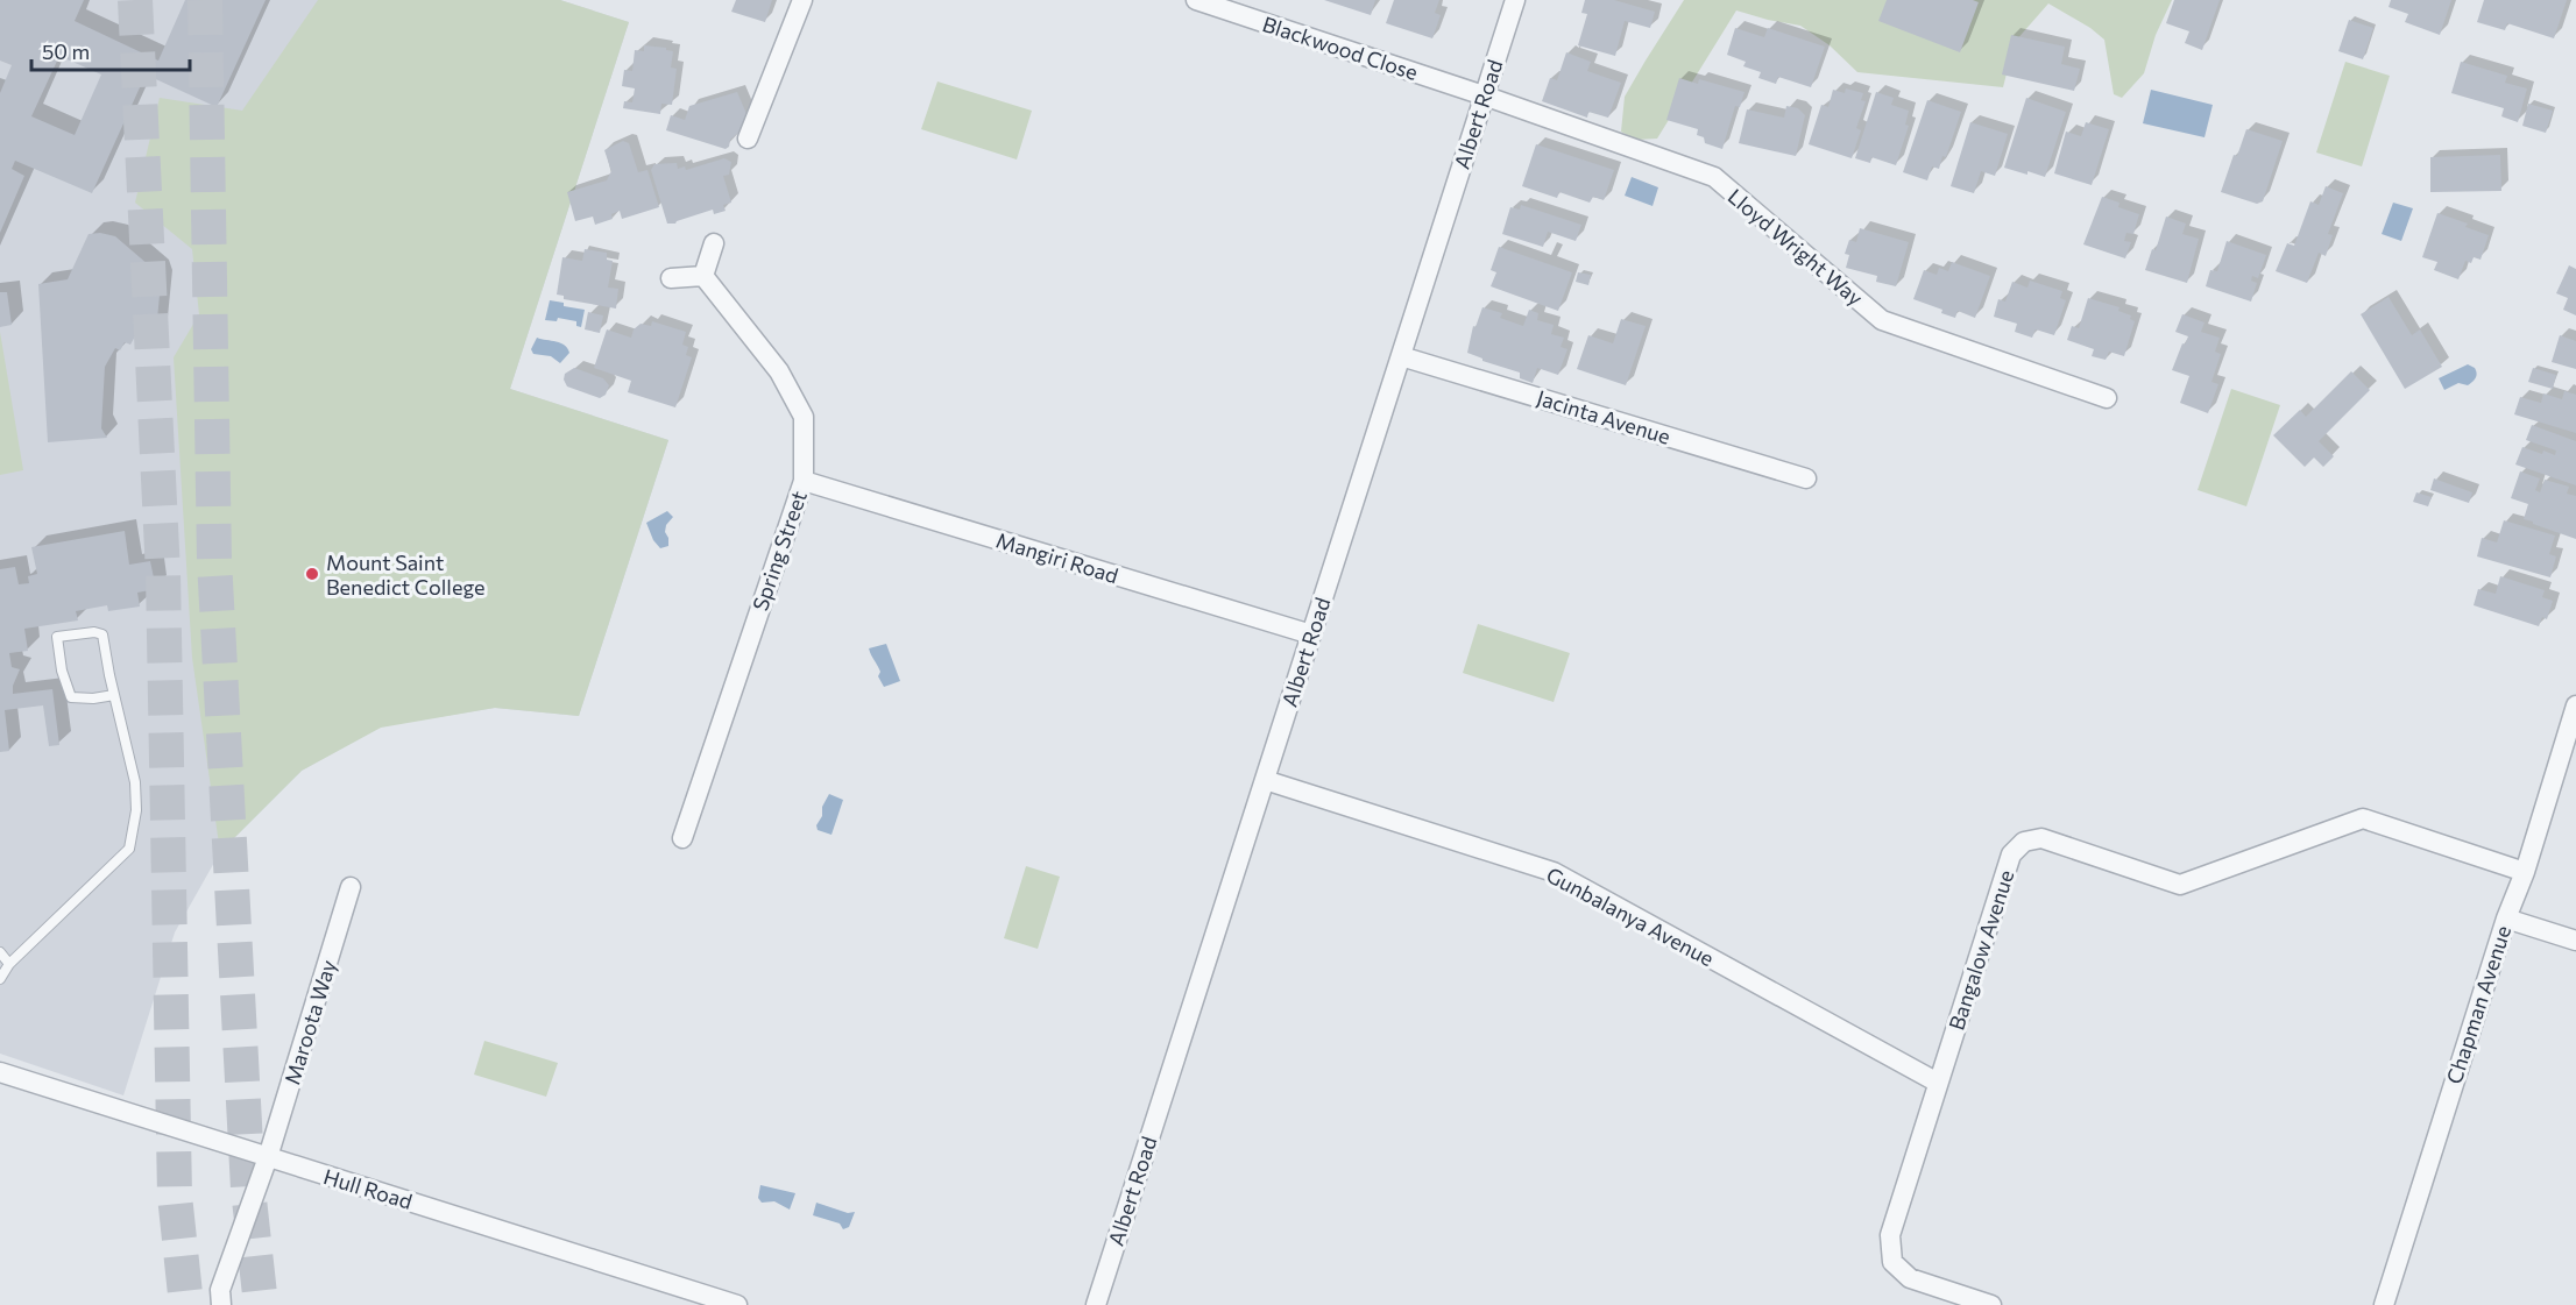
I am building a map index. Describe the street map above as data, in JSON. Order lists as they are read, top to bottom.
{
  "streets": {
    "street": [
      "Blackwood Close",
      "Albert Road",
      "Lloyd Wright Way",
      "Jacinta Avenue",
      "Spring Street",
      "Mangiri Road",
      "Gunbalanya Avenue",
      "Bangalow Avenue",
      "Chapman Avenue",
      "Maroota Way",
      "Hull Road"
    ]
  },
  "crossings": [
    ["Blackwood Close", "Albert Road"],
    ["Blackwood Close", "Lloyd Wright Way"],
    ["Albert Road", "Lloyd Wright Way"],
    ["Albert Road", "Jacinta Avenue"],
    ["Albert Road", "Mangiri Road"],
    ["Albert Road", "Gunbalanya Avenue"],
    ["Spring Street", "Mangiri Road"],
    ["Gunbalanya Avenue", "Bangalow Avenue"],
    ["Bangalow Avenue", "Chapman Avenue"],
    ["Maroota Way", "Hull Road"]
  ],
  "places": ["Mount Saint Benedict College"],
  "scale_bar": "50 m"
}
